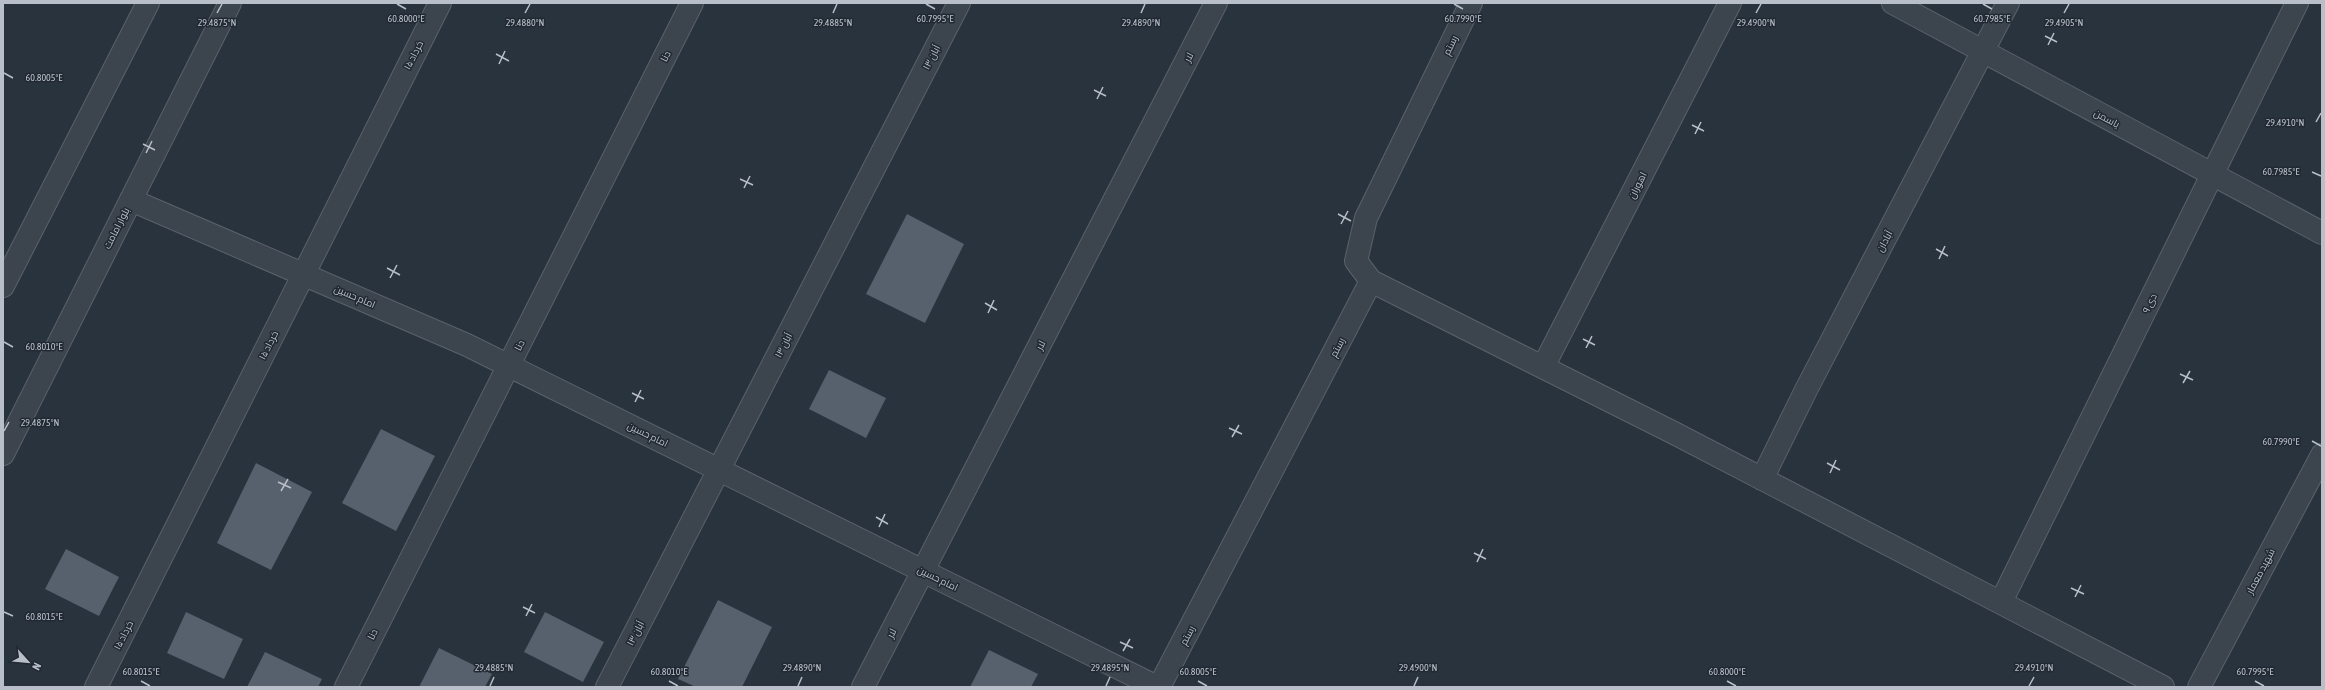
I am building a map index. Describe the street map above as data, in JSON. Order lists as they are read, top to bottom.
{
  "streets": {
    "street": [
      "رستم",
      "۱۵ خرداد",
      "دنا",
      "۱۳ آبان",
      "لار",
      "یاسمن",
      "اهوران",
      "بلوار امامت",
      "آبادان",
      "امام حسین",
      "۹ دی",
      "شهید معمار"
    ]
  },
  "crossings": [
    ["رستم", "امام حسین"],
    ["۱۵ خرداد", "امام حسین"],
    ["دنا", "امام حسین"],
    ["۱۳ آبان", "امام حسین"],
    ["لار", "امام حسین"],
    ["یاسمن", "آبادان"],
    ["یاسمن", "۹ دی"],
    ["بلوار امامت", "امام حسین"]
  ],
  "north": "bottom right",
  "coordinates": [
    "60.8000°E",
    "60.7995°E",
    "60.7990°E",
    "60.7985°E",
    "29.4875°N",
    "29.4880°N",
    "29.4885°N",
    "29.4890°N",
    "29.4900°N",
    "29.4905°N",
    "60.8005°E",
    "29.4910°N",
    "60.8010°E",
    "60.8015°E",
    "29.4895°N"
  ]
}
